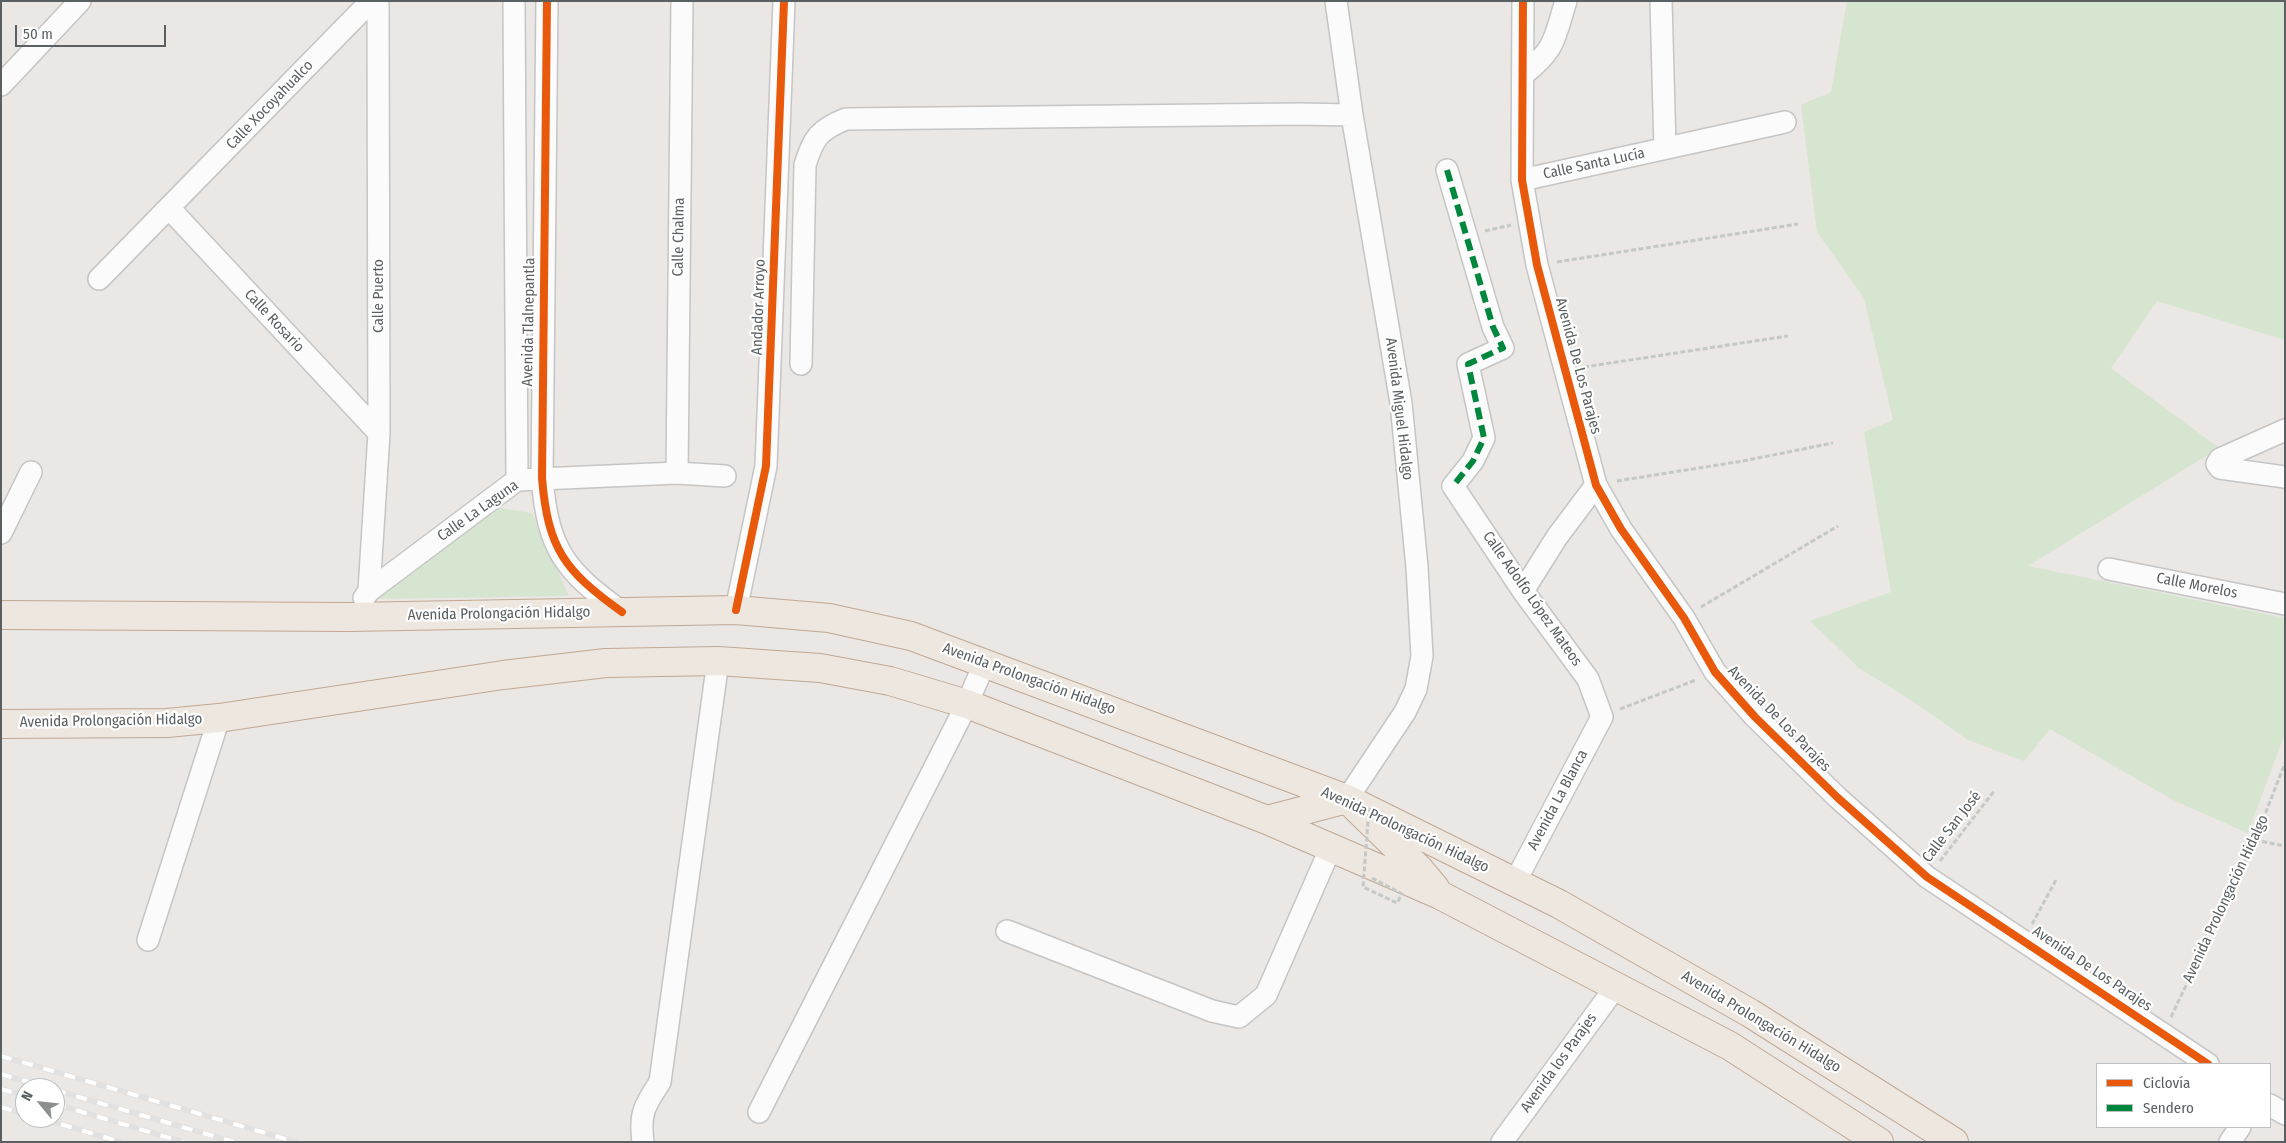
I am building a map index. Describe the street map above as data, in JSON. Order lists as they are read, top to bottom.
{
  "streets": {
    "highway": ["Avenida Prolongación Hidalgo"],
    "street": [
      "Calle Xocoyahualco",
      "Calle Santa Lucía",
      "Calle Chalma",
      "Calle Puerto",
      "Andador Arroyo",
      "Calle Rosario",
      "Avenida Tlalnepantla",
      "Avenida De Los Parajes",
      "Avenida Miguel Hidalgo",
      "Calle La Laguna",
      "Calle Morelos",
      "Calle Adolfo López Mateos",
      "Avenida La Blanca",
      "Avenida los Parajes"
    ],
    "path": ["Calle San José"]
  },
  "crossings": [
    ["Calle Xocoyahualco", "Calle Rosario"],
    ["Calle Santa Lucía", "Avenida De Los Parajes"],
    ["Calle Chalma", "Calle La Laguna"],
    ["Calle Puerto", "Calle Rosario"],
    ["Calle Puerto", "Calle La Laguna"],
    ["Andador Arroyo", "Avenida Prolongación Hidalgo"],
    ["Avenida Tlalnepantla", "Calle La Laguna"],
    ["Avenida Tlalnepantla", "Avenida Prolongación Hidalgo"],
    ["Avenida De Los Parajes", "Avenida Prolongación Hidalgo"],
    ["Avenida De Los Parajes", "Calle San José"],
    ["Avenida Miguel Hidalgo", "Avenida Prolongación Hidalgo"],
    ["Calle La Laguna", "Avenida Prolongación Hidalgo"],
    ["Calle Adolfo López Mateos", "Avenida La Blanca"],
    ["Avenida Prolongación Hidalgo", "Avenida La Blanca"],
    ["Avenida Prolongación Hidalgo", "Avenida los Parajes"]
  ],
  "legend": ["Ciclovía", "Sendero"],
  "scale_bar": "50 m",
  "north": "top left"
}
